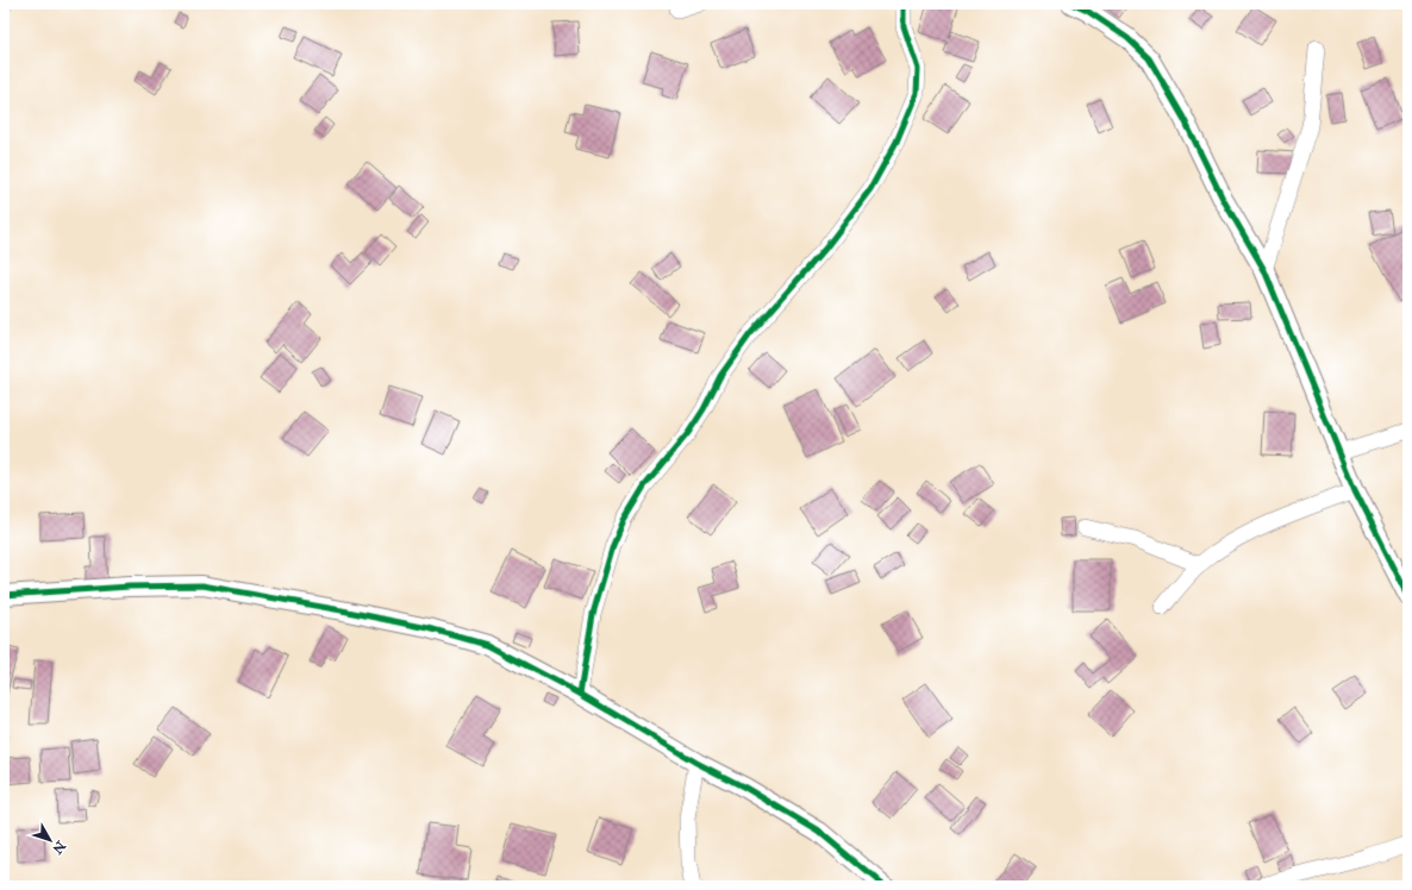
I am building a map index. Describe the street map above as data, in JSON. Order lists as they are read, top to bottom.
{
  "north": "bottom right"
}
